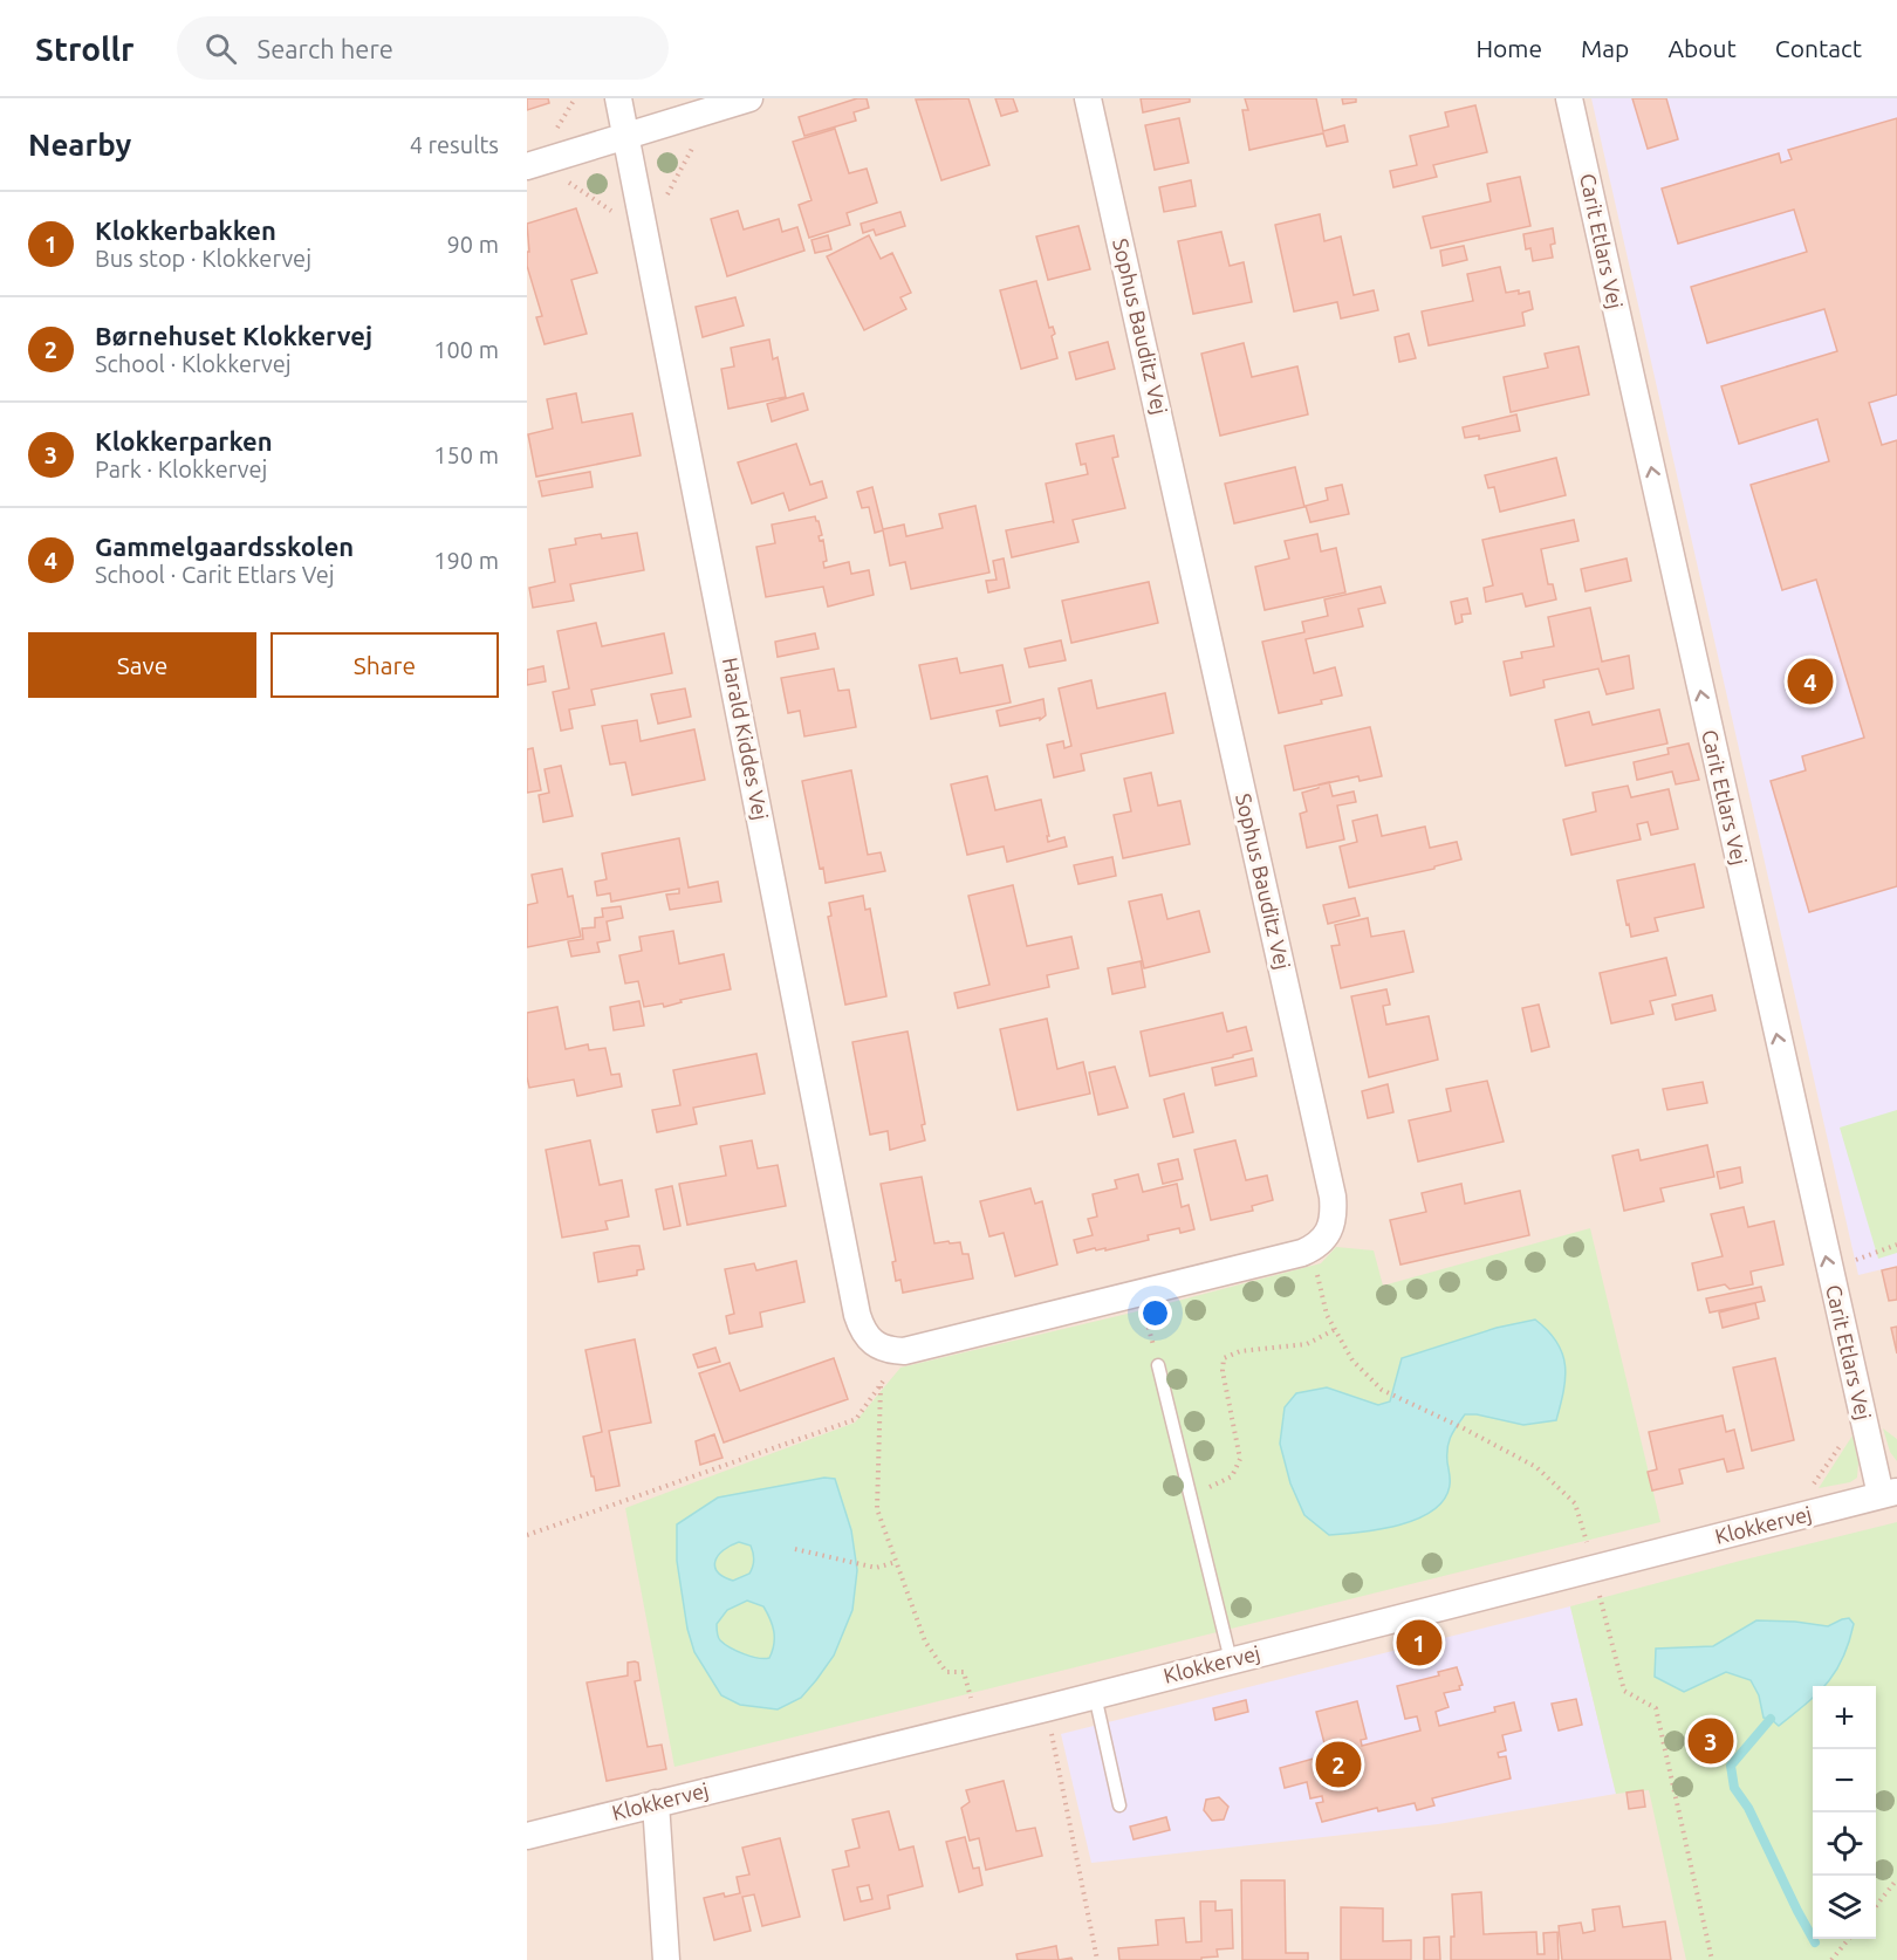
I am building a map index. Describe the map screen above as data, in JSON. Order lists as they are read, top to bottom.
{
  "streets": {
    "street": [
      "Carit Etlars Vej",
      "Sophus Bauditz Vej",
      "Harald Kiddes Vej",
      "Klokkervej"
    ]
  },
  "crossings": [
    ["Carit Etlars Vej", "Klokkervej"]
  ],
  "one_way": ["Carit Etlars Vej"],
  "page": {
    "header": "Strollr",
    "search": "Search here",
    "nav": [
      "Home",
      "Map",
      "About",
      "Contact"
    ],
    "heading": ["Nearby", "4 results"],
    "list": [
      {
        "mark": "1",
        "name": "Klokkerbakken",
        "note": "Bus stop · Klokkervej",
        "value": "90 m"
      },
      {
        "mark": "2",
        "name": "Børnehuset Klokkervej",
        "note": "School · Klokkervej",
        "value": "100 m"
      },
      {
        "mark": "3",
        "name": "Klokkerparken",
        "note": "Park · Klokkervej",
        "value": "150 m"
      },
      {
        "mark": "4",
        "name": "Gammelgaardsskolen",
        "note": "School · Carit Etlars Vej",
        "value": "190 m"
      }
    ],
    "buttons": ["Save", "Share"],
    "pins": [
      "4",
      "1",
      "3",
      "2"
    ],
    "map_buttons": ["+", "−"]
  }
}
